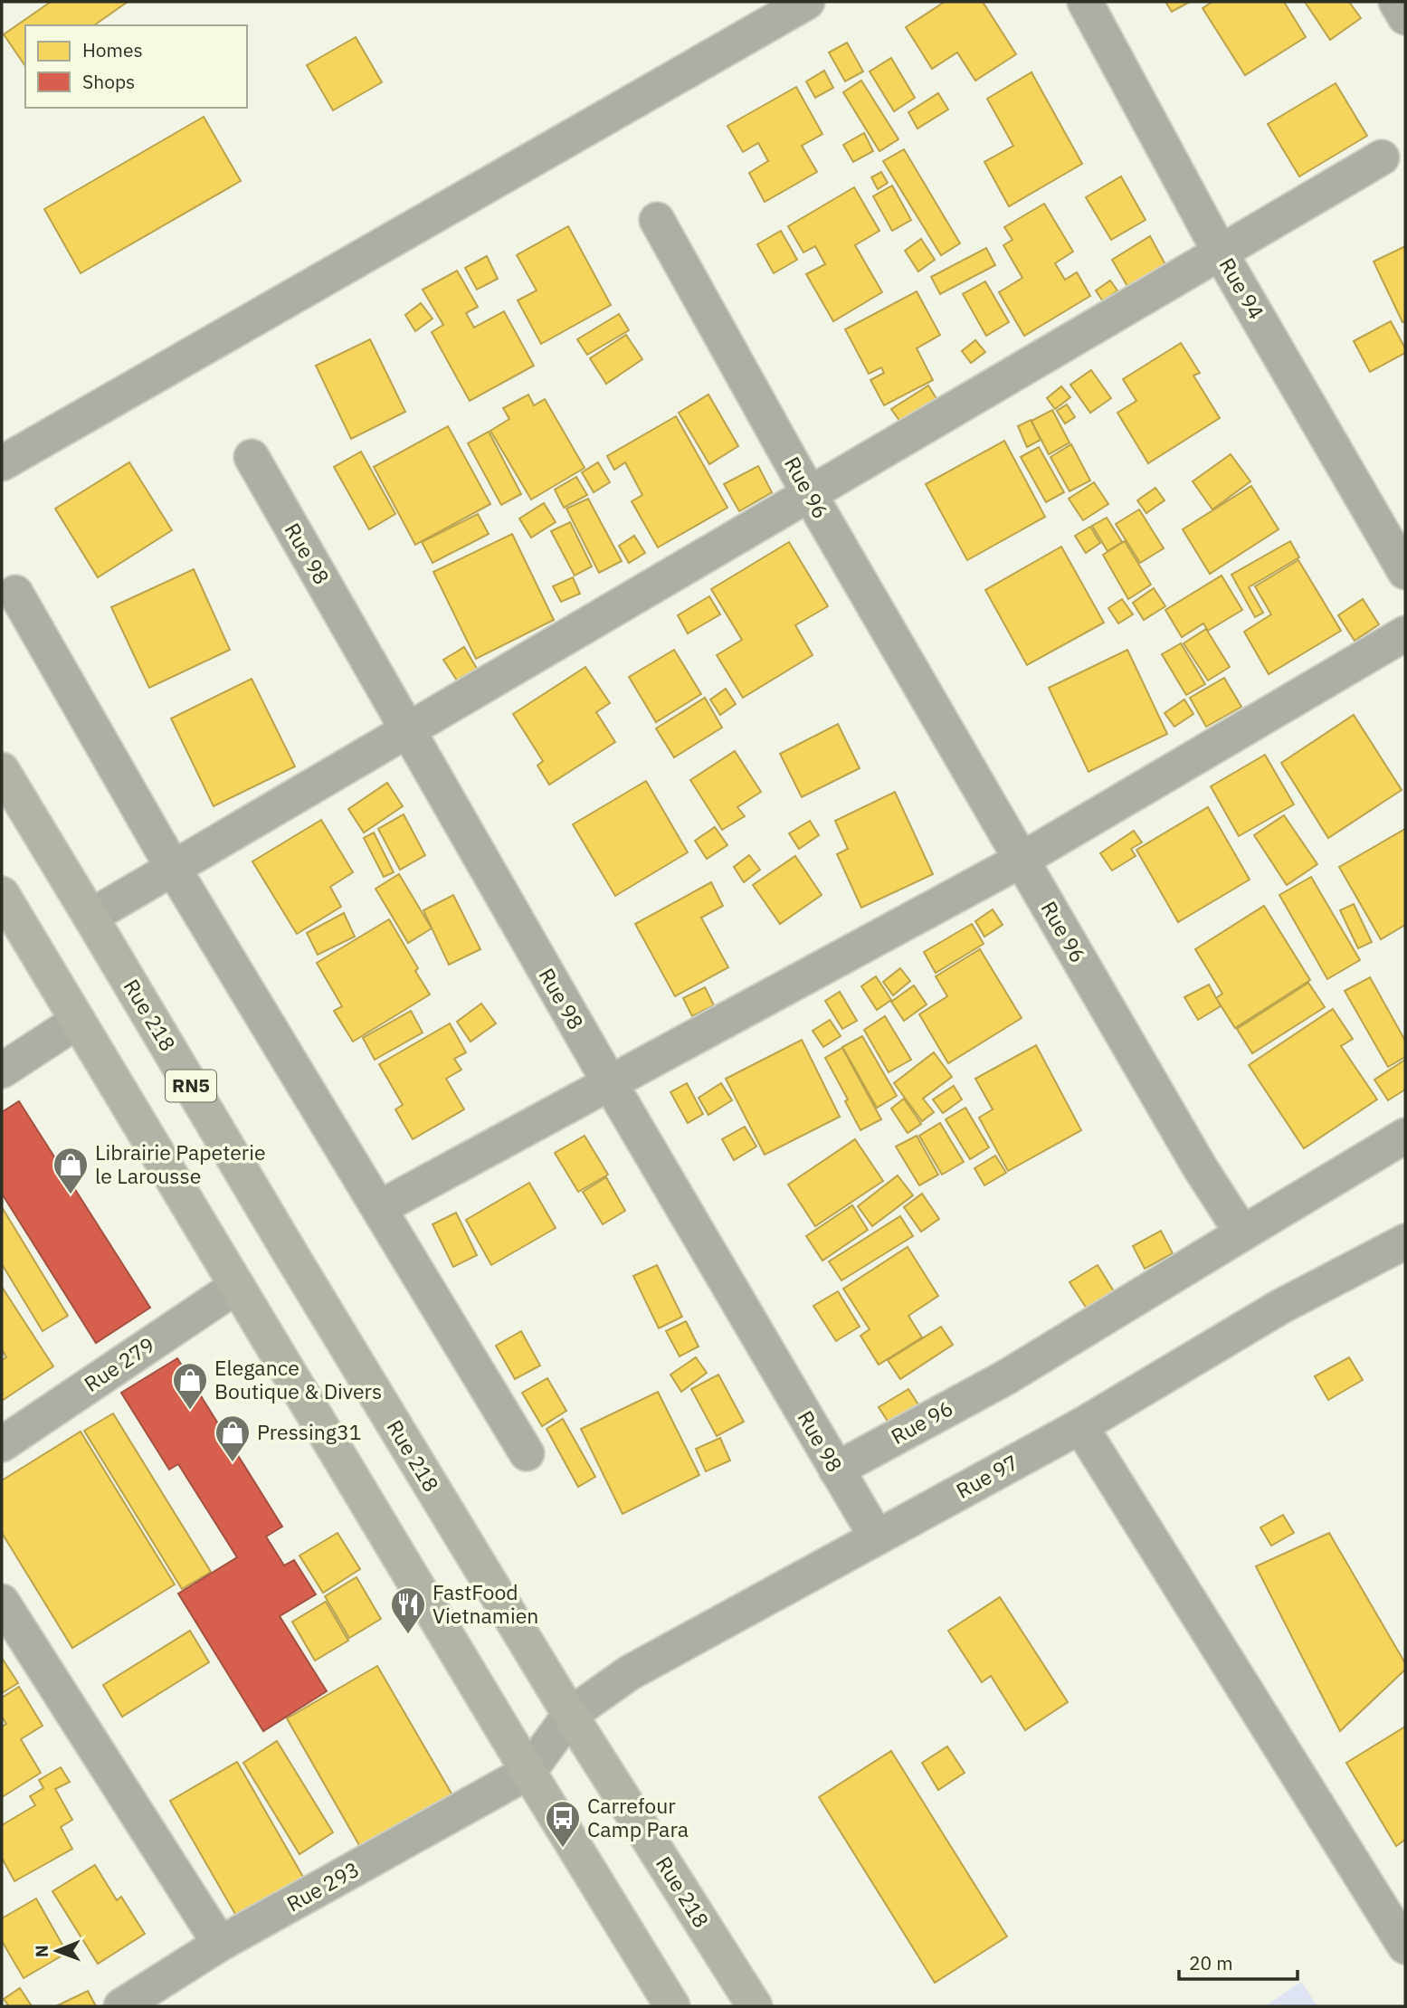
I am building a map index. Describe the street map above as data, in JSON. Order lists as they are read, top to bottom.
{
  "streets": {
    "highway": ["Rue 218", "RN5"],
    "street": [
      "Rue 94",
      "Rue 96",
      "Rue 98",
      "Rue 279",
      "Rue 97",
      "Rue 293"
    ]
  },
  "crossings": [
    ["Rue 96", "Rue 98"],
    ["Rue 98", "Rue 97"],
    ["Rue 218", "Rue 97"],
    ["Rue 97", "Rue 293"]
  ],
  "places": {
    "shop": ["Librairie Papeterie le Larousse", "Elegance Boutique & Divers", "Pressing31"],
    "restaurant": ["FastFood Vietnamien"],
    "bus stop": ["Carrefour Camp Para"]
  },
  "legend": ["Homes", "Shops"],
  "scale_bar": "20 m",
  "north": "left"
}
